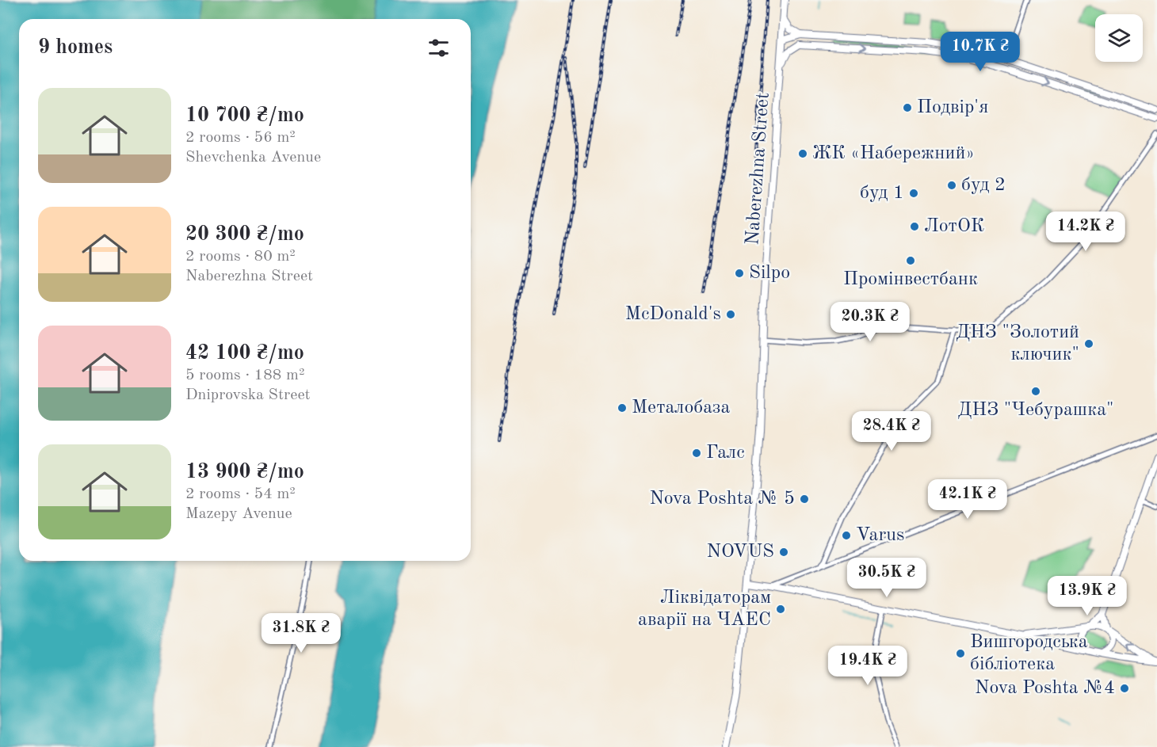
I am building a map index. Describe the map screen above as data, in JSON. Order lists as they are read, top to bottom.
{
  "streets": {
    "main road": ["Naberezhna Street"]
  },
  "places": [
    "Подвір'я",
    "ЖК «Набережний»",
    "буд 2",
    "буд 1",
    "ЛотОК",
    "Промінвестбанк",
    "Silpo",
    "McDonald's",
    "ДНЗ \"Золотий ключик\"",
    "ДНЗ \"Чебурашка\"",
    "Металобаза",
    "Галс",
    "Nova Poshta № 5",
    "Varus",
    "NOVUS",
    "Ліквідаторам аварії на ЧАЕС",
    "Вишгородська бібліотека",
    "Nova Poshta №4"
  ],
  "page": {
    "heading": "9 homes",
    "price": [
      "10.7K ₴",
      "14.2K ₴",
      "20.3K ₴",
      "28.4K ₴",
      "42.1K ₴",
      "30.5K ₴",
      "13.9K ₴",
      "31.8K ₴",
      "19.4K ₴"
    ],
    "list": [
      {
        "name": "10 700 ₴/mo",
        "note": "2 rooms · 56 m² · Shevchenka Avenue"
      },
      {
        "name": "20 300 ₴/mo",
        "note": "2 rooms · 80 m² · Naberezhna Street"
      },
      {
        "name": "42 100 ₴/mo",
        "note": "5 rooms · 188 m² · Dniprovska Street"
      },
      {
        "name": "13 900 ₴/mo",
        "note": "2 rooms · 54 m² · Mazepy Avenue"
      }
    ]
  }
}
